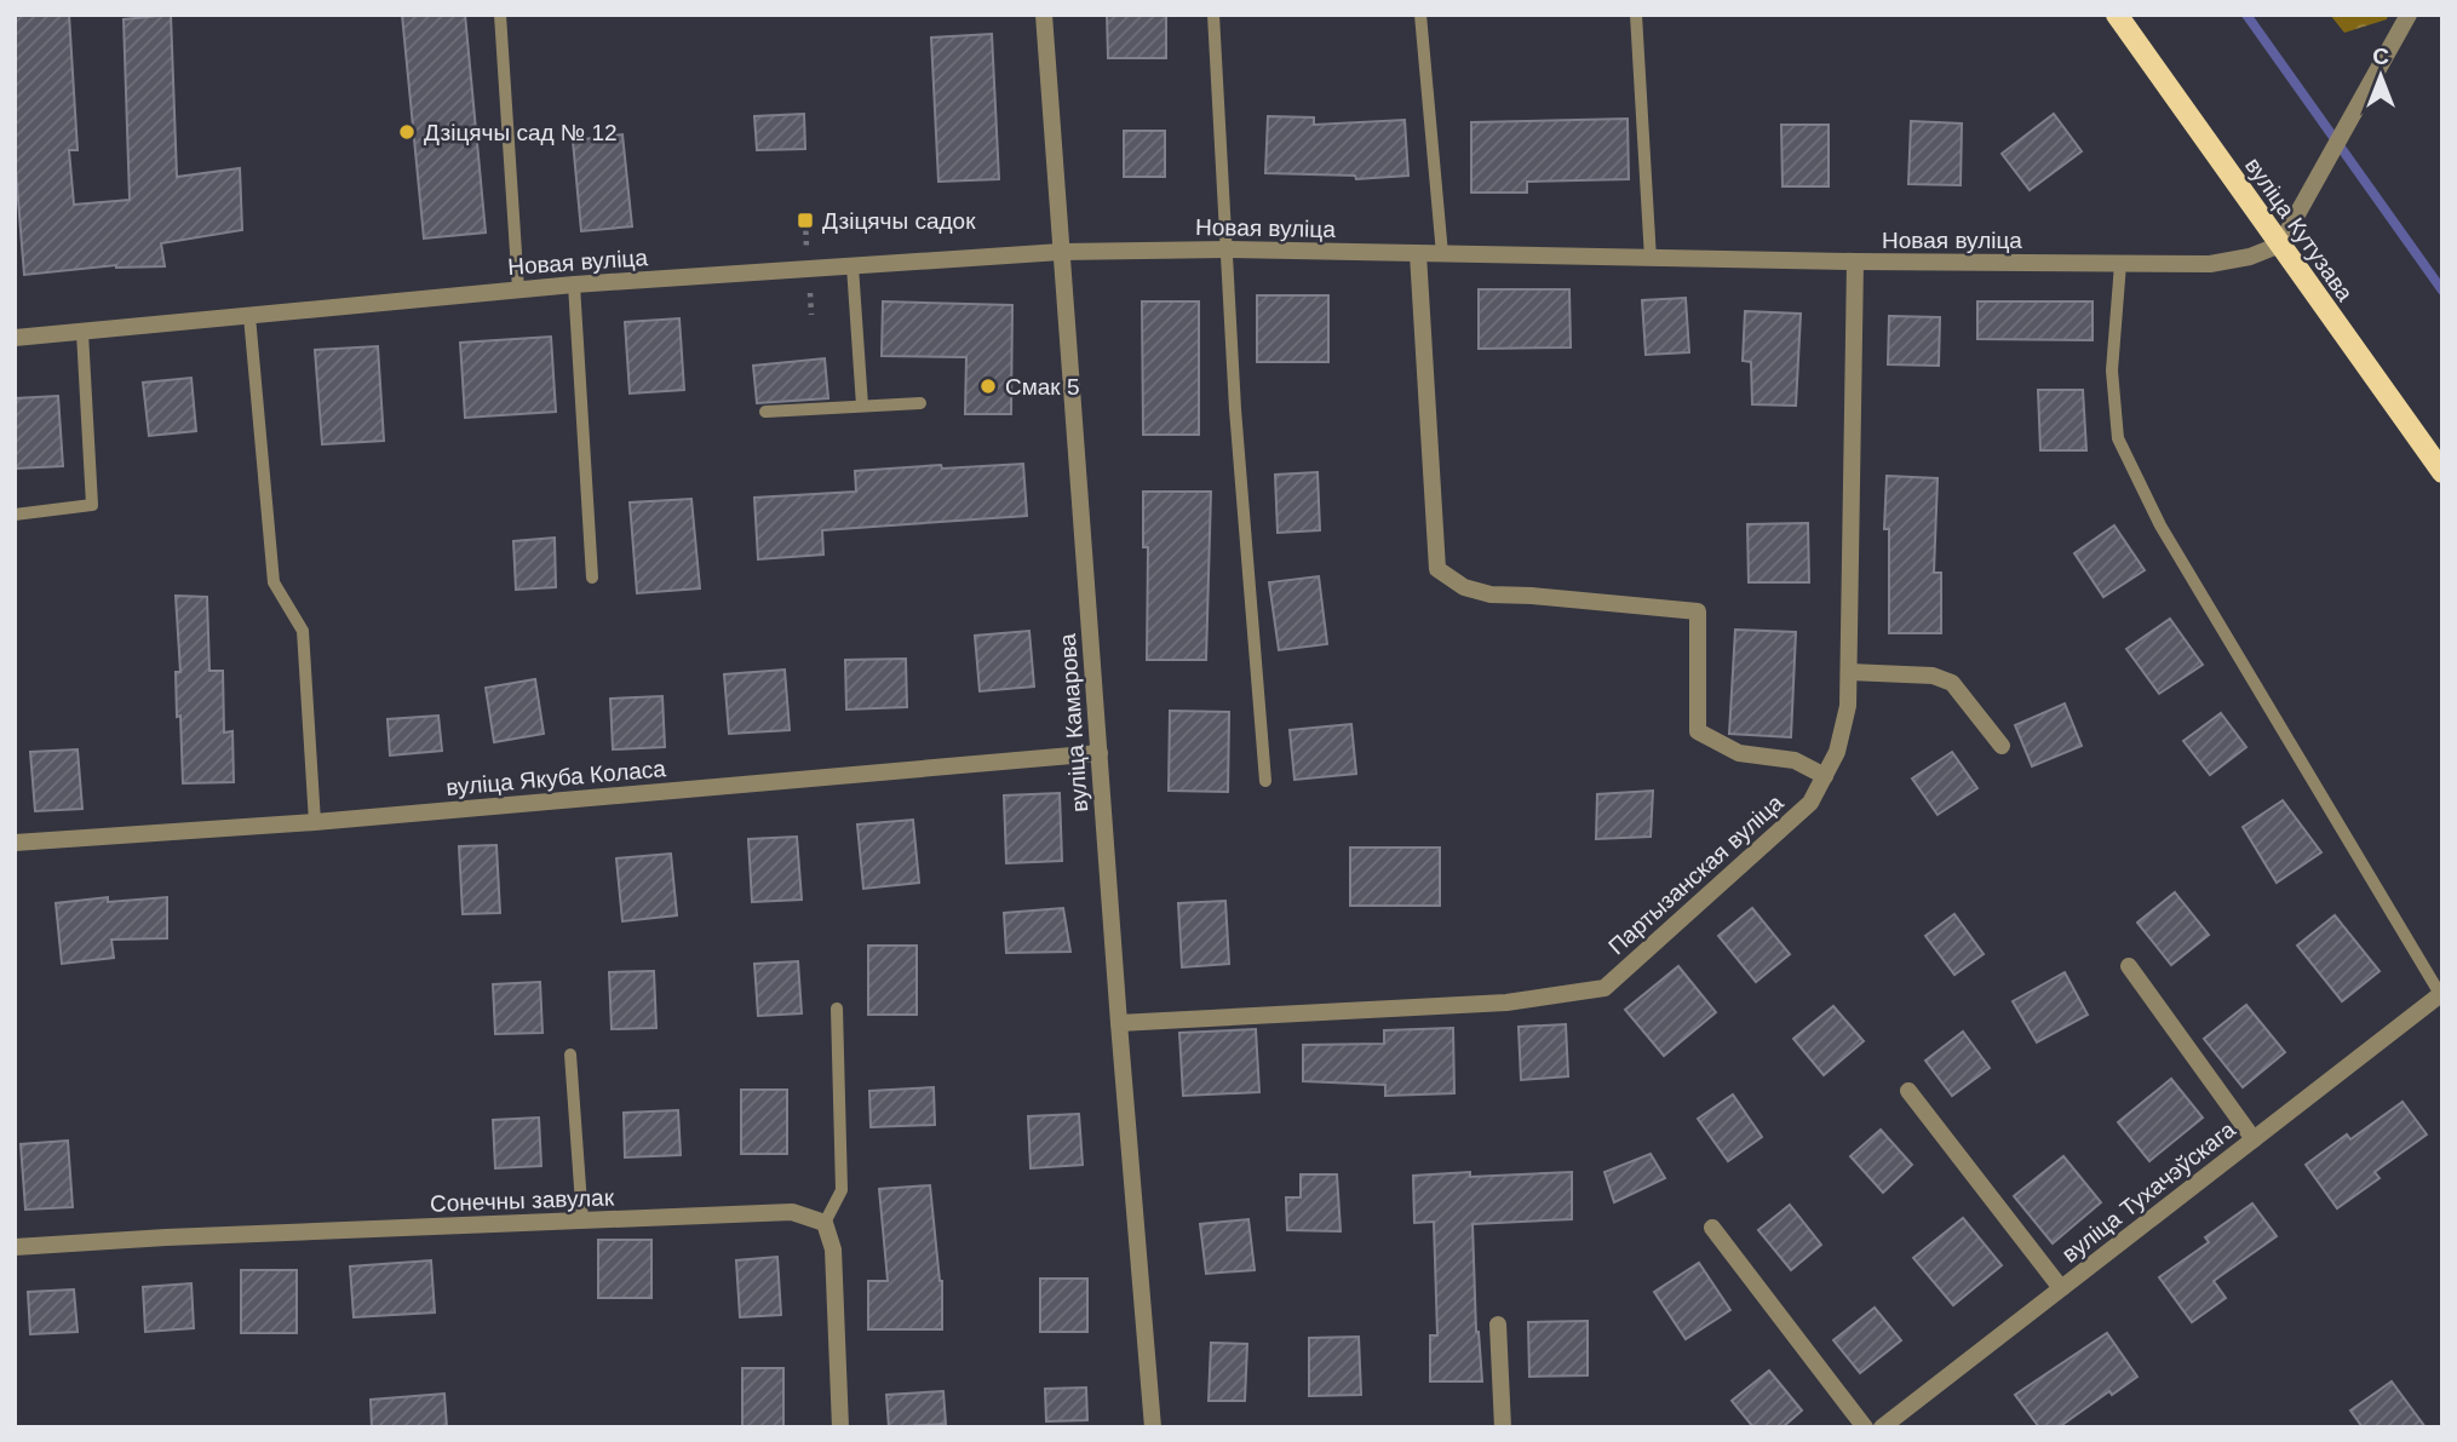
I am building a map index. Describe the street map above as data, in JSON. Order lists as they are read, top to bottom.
{
  "streets": {
    "main road": ["вуліца Кутузава"],
    "street": [
      "Новая вуліца",
      "вуліца Камарова",
      "вуліца Якуба Коласа",
      "Партызанская вуліца",
      "вуліца Тухачэўскага",
      "Сонечны завулак"
    ]
  },
  "crossings": [
    ["Новая вуліца", "вуліца Кутузава"],
    ["Новая вуліца", "вуліца Камарова"],
    ["Новая вуліца", "Партызанская вуліца"],
    ["вуліца Камарова", "вуліца Якуба Коласа"],
    ["вуліца Камарова", "Партызанская вуліца"]
  ],
  "places": {
    "other": ["Дзіцячы сад № 12", "Смак 5"],
    "transit": ["Дзіцячы садок"]
  },
  "north": "top"
}
